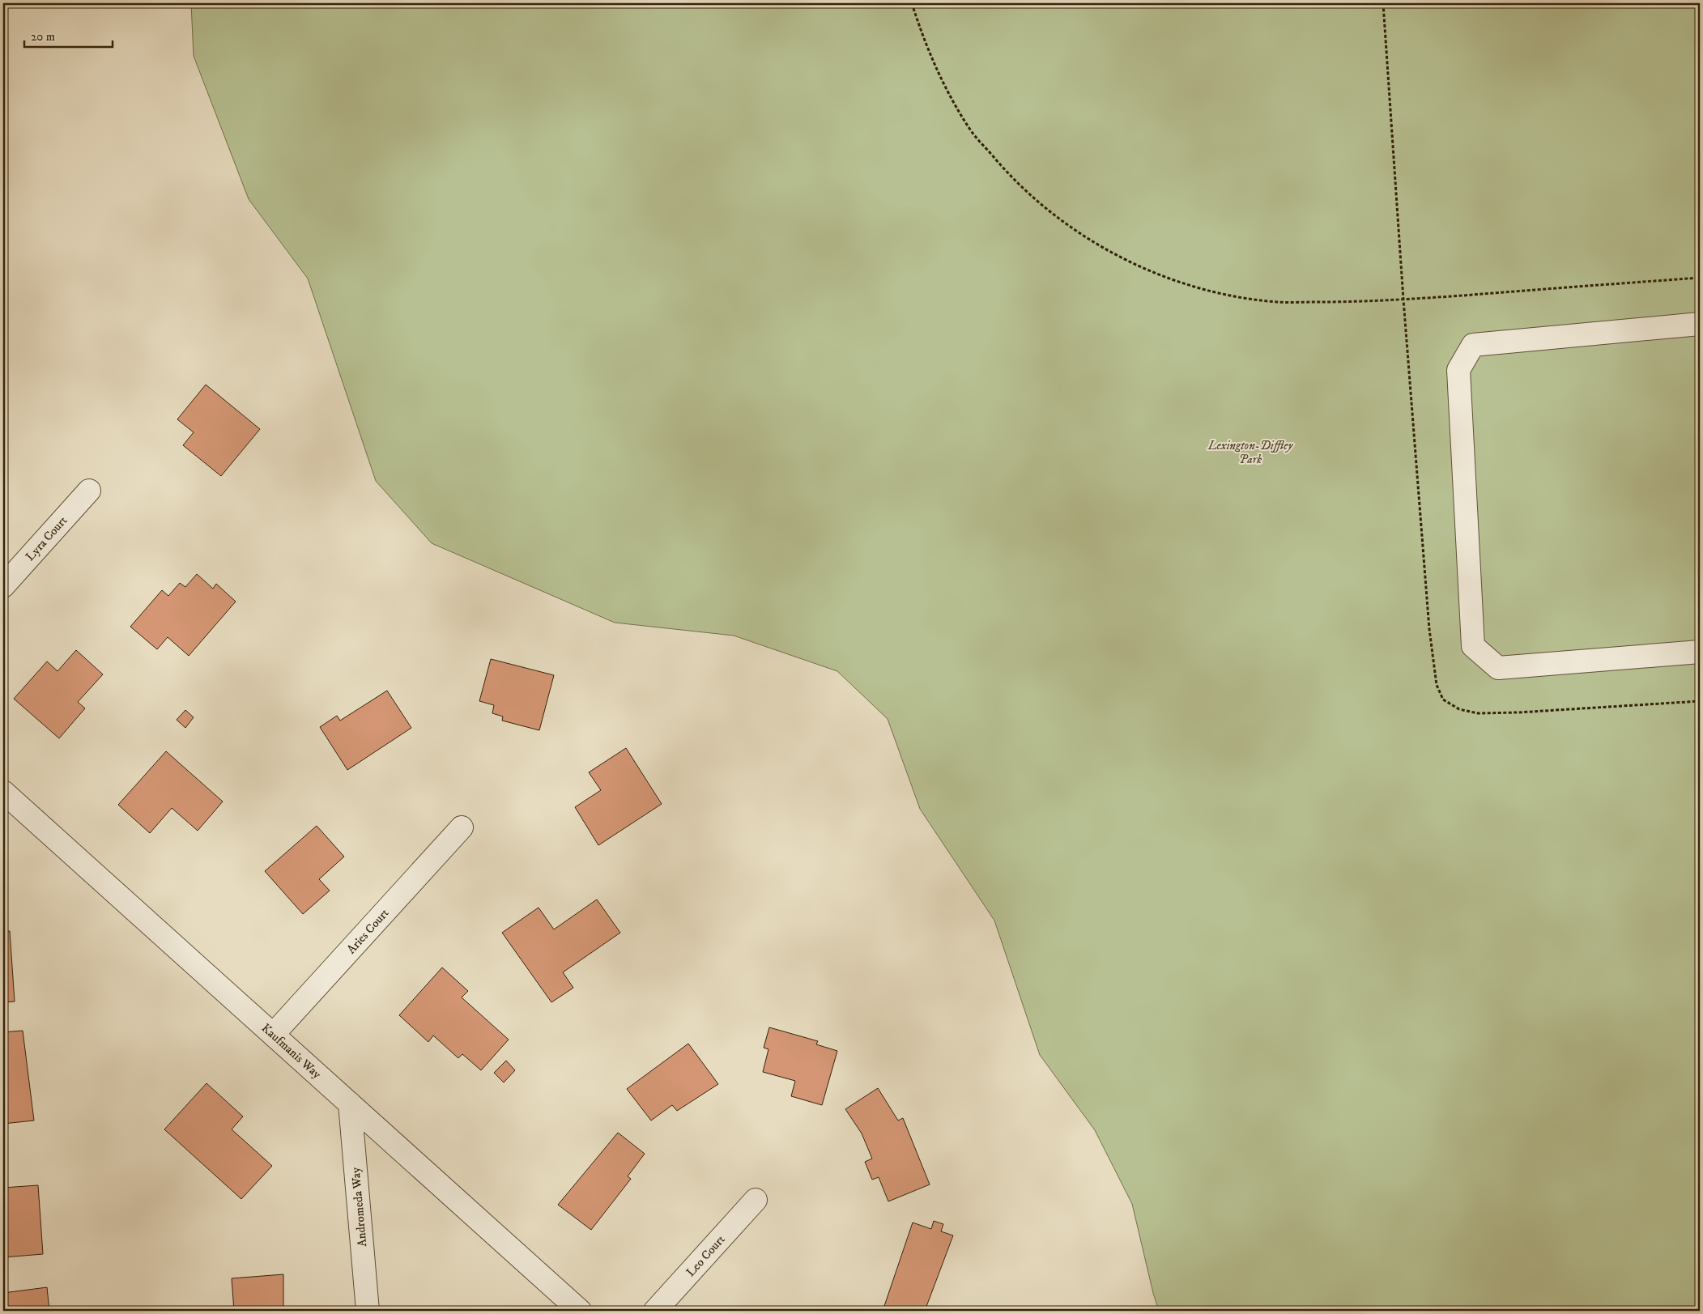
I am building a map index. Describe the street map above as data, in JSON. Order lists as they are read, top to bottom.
{
  "streets": {
    "street": [
      "Lyra Court",
      "Aries Court",
      "Kaufmanis Way",
      "Andromeda Way",
      "Leo Court"
    ]
  },
  "crossings": [
    ["Aries Court", "Kaufmanis Way"],
    ["Kaufmanis Way", "Andromeda Way"]
  ],
  "parks": ["Lexington-Diffley Park"],
  "scale_bar": "20 m"
}
